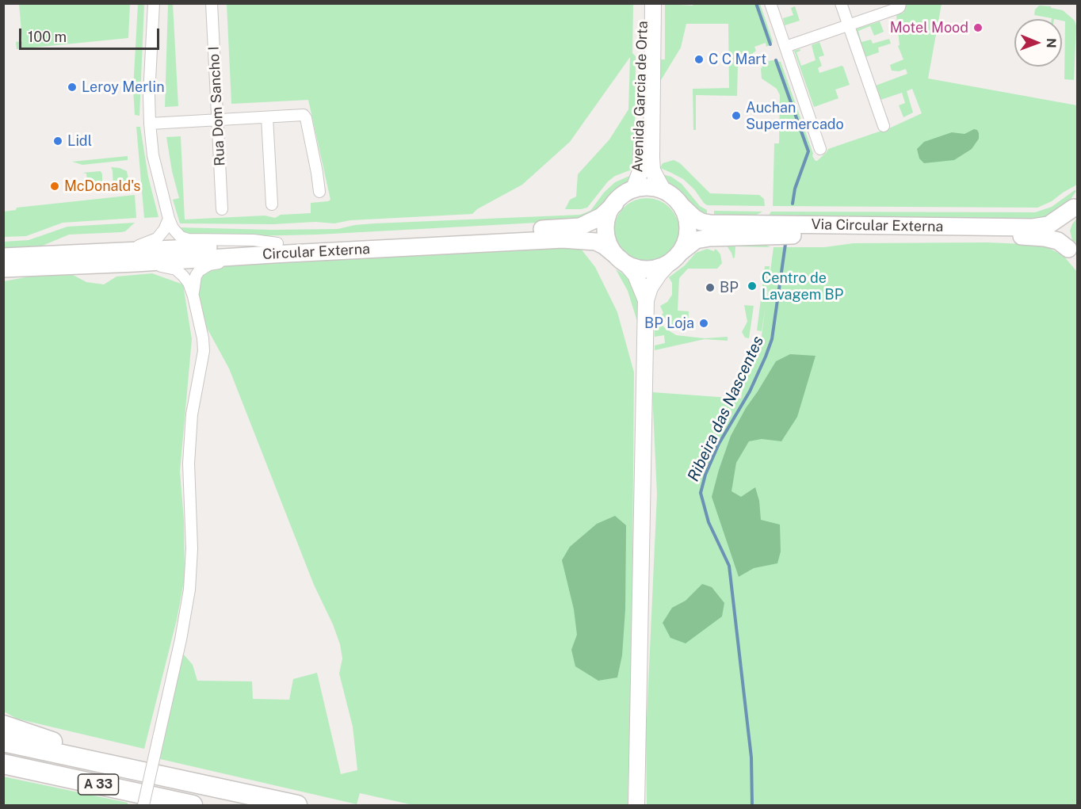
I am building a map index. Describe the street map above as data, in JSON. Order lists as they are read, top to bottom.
{
  "streets": {
    "highway": ["A 33"],
    "main road": ["Avenida Garcia de Orta", "Via Circular Externa", "Circular Externa"],
    "street": ["Rua Dom Sancho I"]
  },
  "crossings": [
    ["Avenida Garcia de Orta", "Via Circular Externa"],
    ["Avenida Garcia de Orta", "Circular Externa"],
    ["Via Circular Externa", "Circular Externa"]
  ],
  "water": ["Ribeira das Nascentes"],
  "places": [
    "Motel Mood",
    "C C Mart",
    "Leroy Merlin",
    "Auchan Supermercado",
    "Lidl",
    "McDonald's",
    "Centro de Lavagem BP",
    "BP",
    "BP Loja"
  ],
  "scale_bar": "100 m",
  "north": "right"
}
